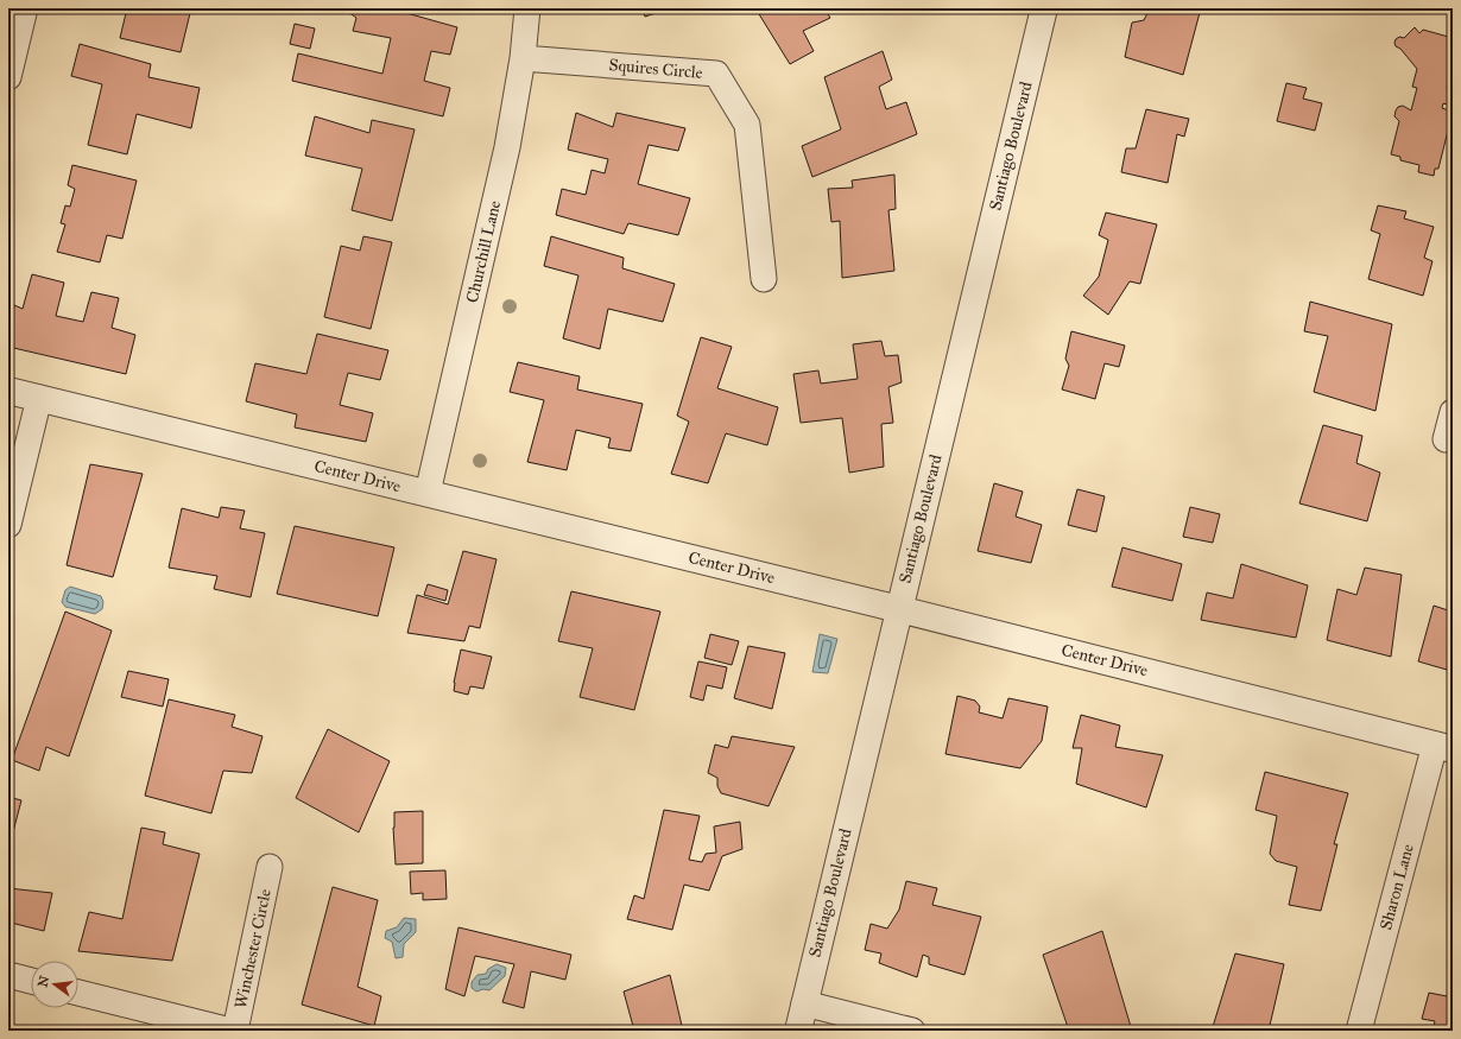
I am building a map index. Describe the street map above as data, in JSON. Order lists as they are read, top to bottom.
{
  "streets": {
    "street": [
      "Squires Circle",
      "Santiago Boulevard",
      "Churchill Lane",
      "Center Drive",
      "Sharon Lane",
      "Winchester Circle"
    ]
  },
  "crossings": [
    ["Squires Circle", "Churchill Lane"],
    ["Santiago Boulevard", "Center Drive"],
    ["Churchill Lane", "Center Drive"],
    ["Center Drive", "Sharon Lane"]
  ],
  "north": "left"
}
